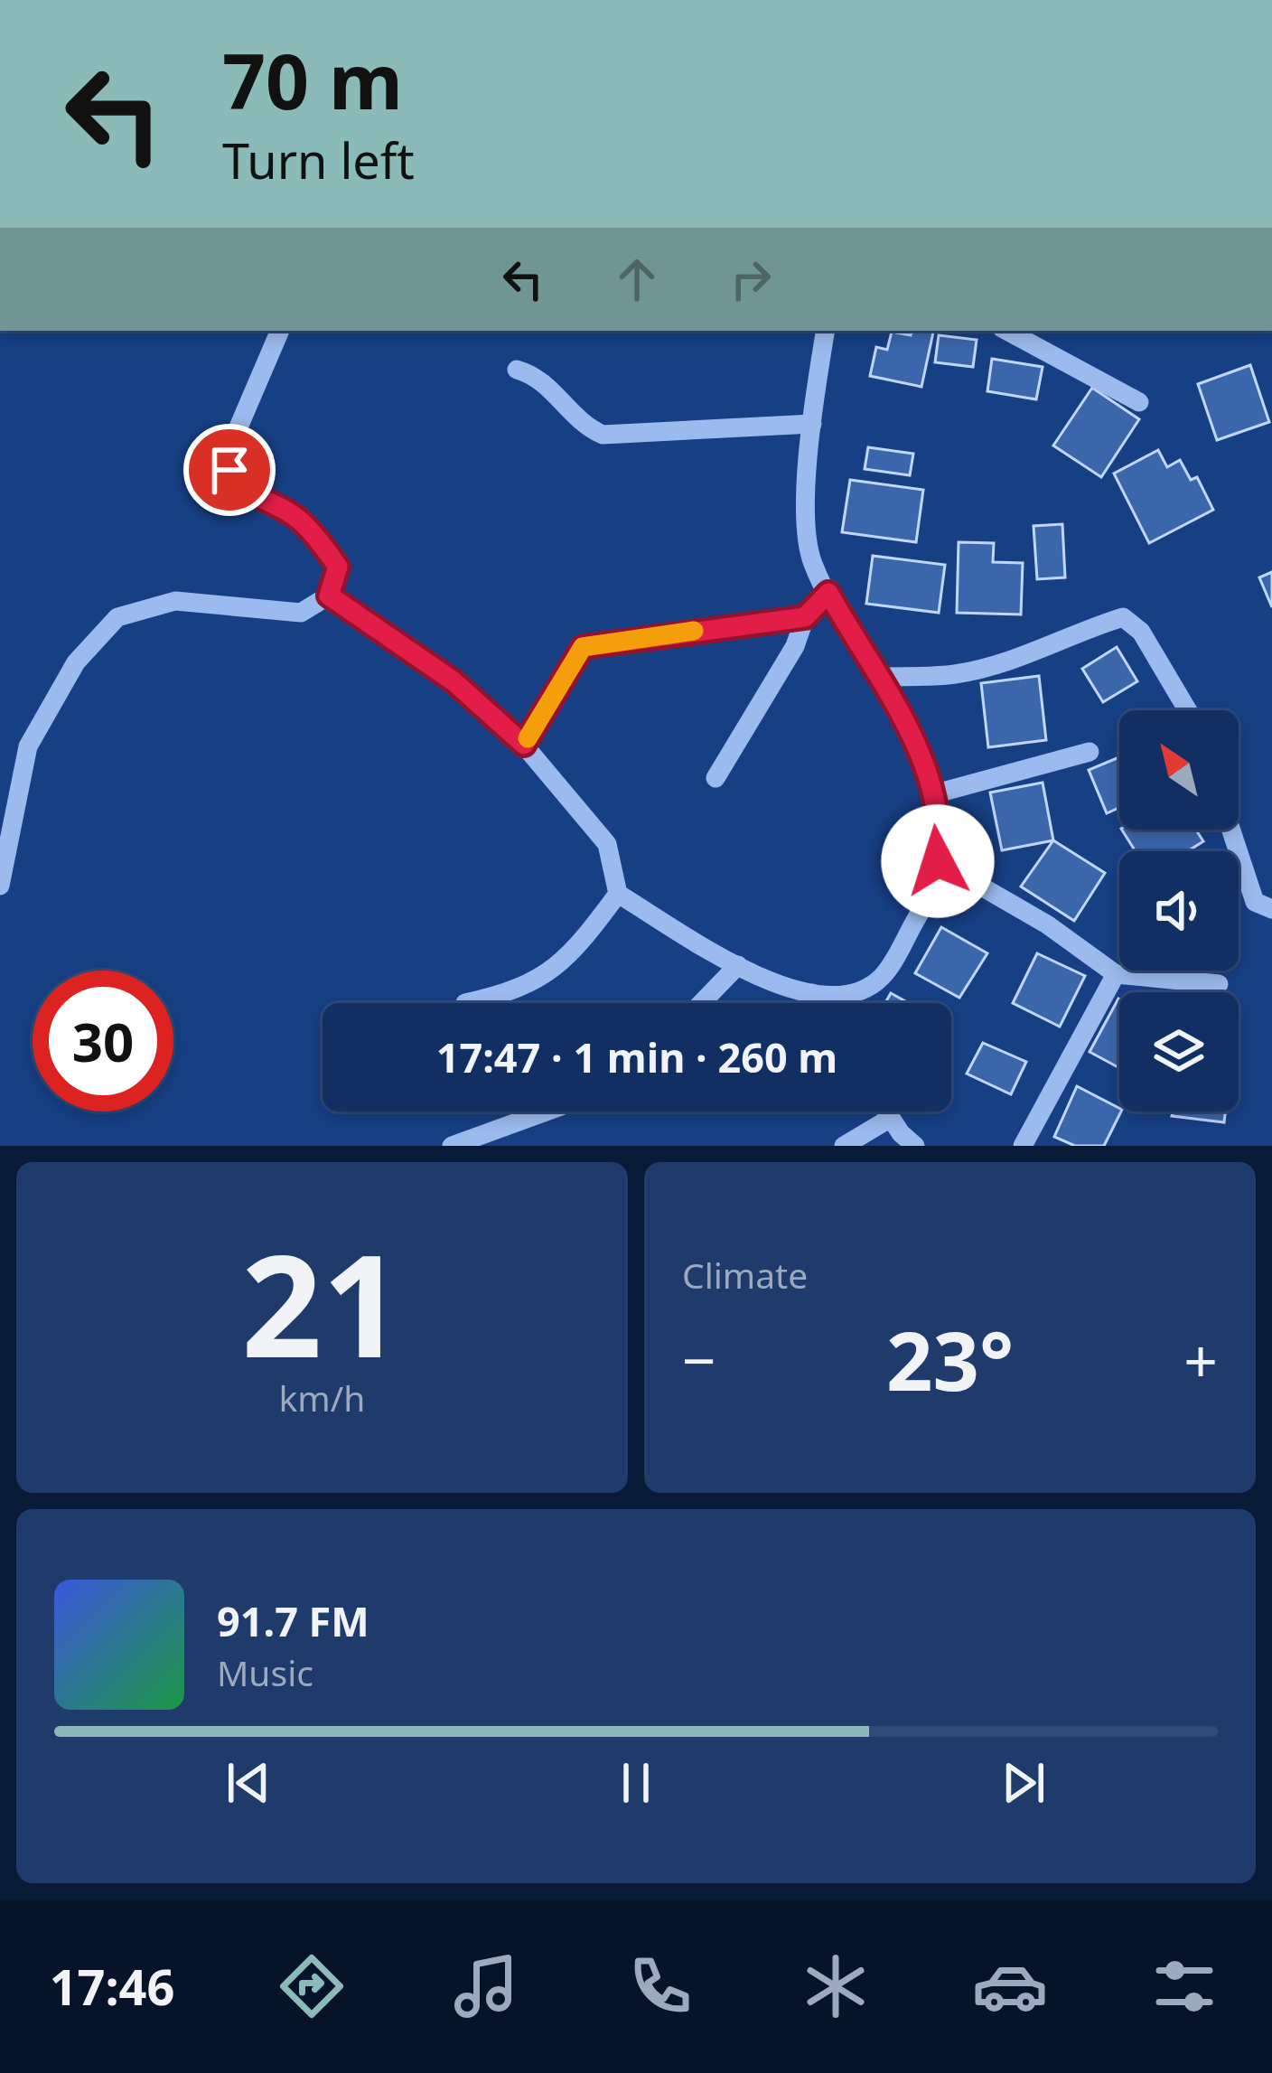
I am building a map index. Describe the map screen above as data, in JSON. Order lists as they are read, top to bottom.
{
  "north": "top left",
  "page": {
    "turn": ["70 m", "Turn left"],
    "limit": "30",
    "trip": "17:47 · 1 min · 260 m",
    "tile": [
      ["21", "km/h"],
      "Climate"
    ],
    "heat": ["−", "23°", "+"],
    "song": ["91.7 FM", "Music"],
    "tabs": "17:46"
  }
}
